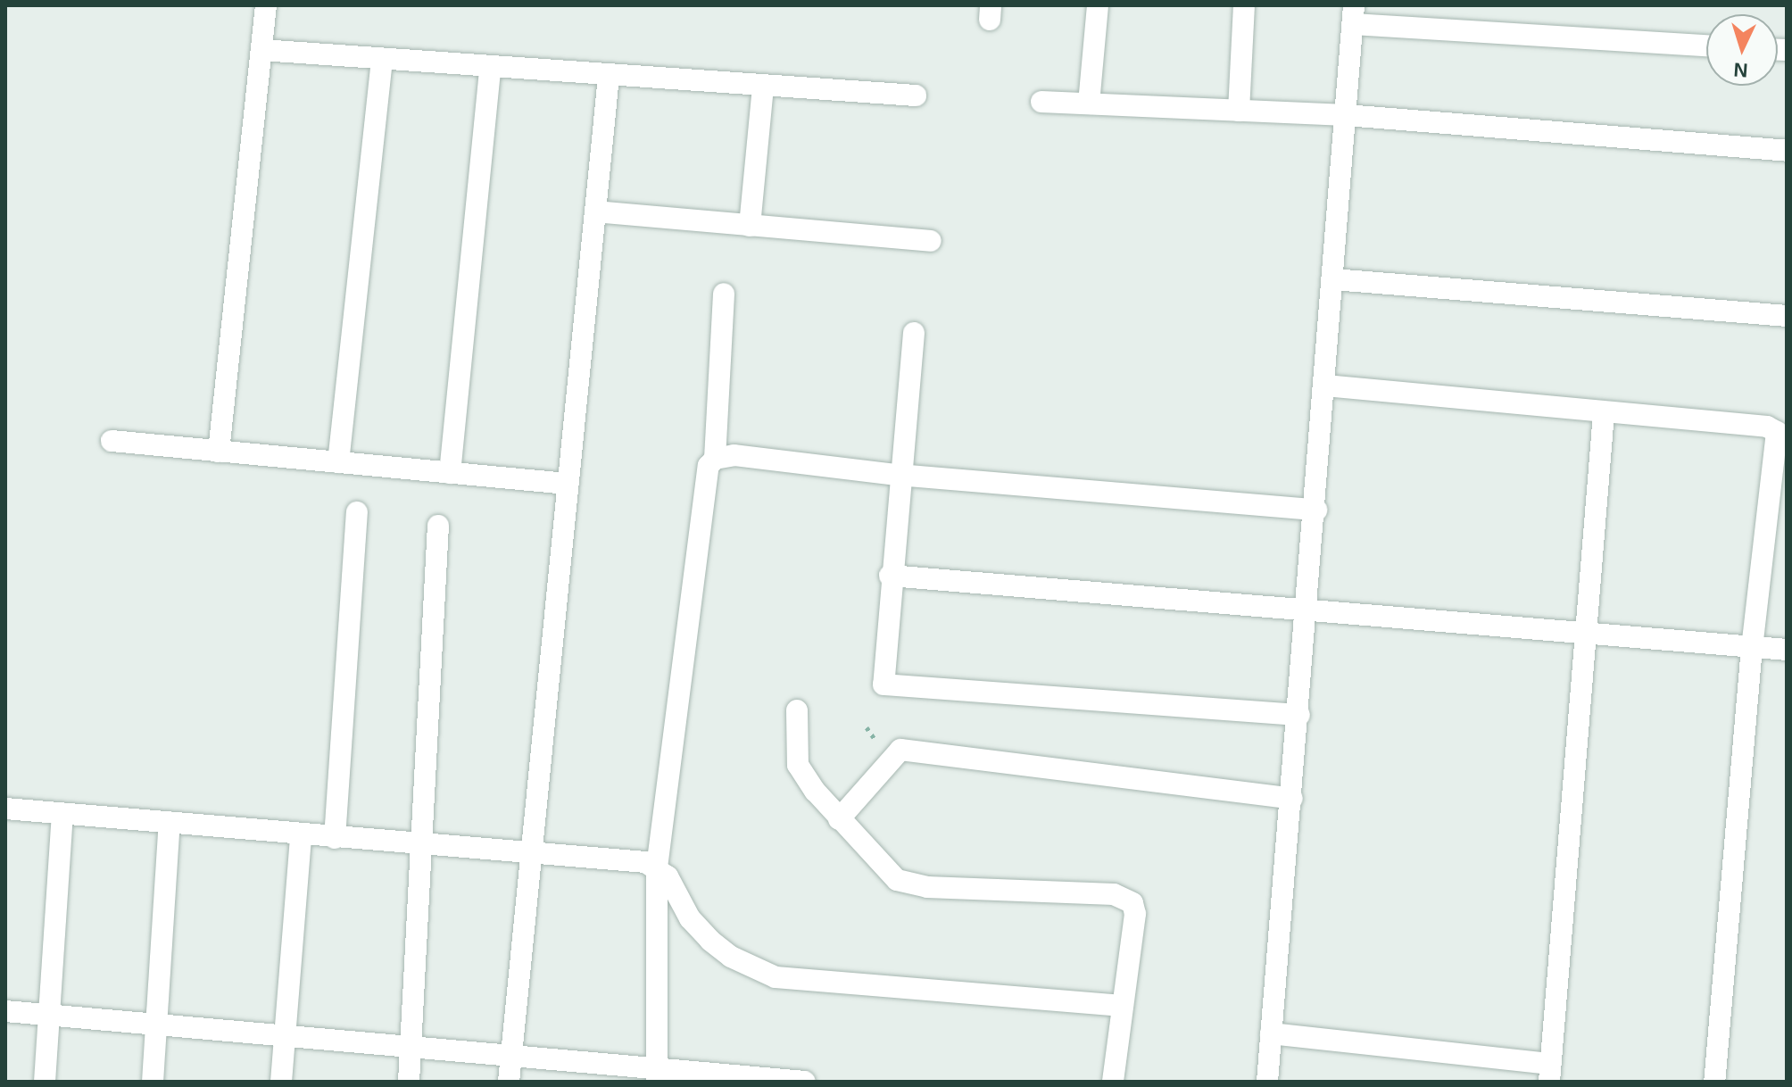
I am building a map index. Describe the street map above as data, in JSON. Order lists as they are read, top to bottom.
{
  "north": "bottom"
}
